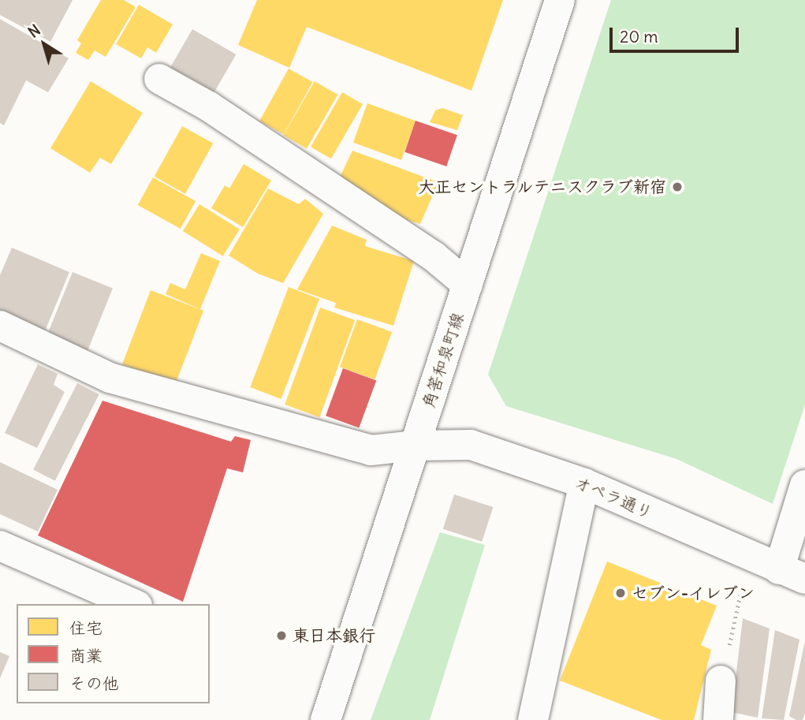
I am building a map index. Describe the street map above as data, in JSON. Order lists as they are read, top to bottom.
{
  "streets": {
    "main road": ["角筈和泉町線", "オペラ通り"]
  },
  "crossings": [
    ["角筈和泉町線", "オペラ通り"]
  ],
  "places": ["大正セントラルテニスクラブ新宿", "セブン-イレブン", "東日本銀行"],
  "legend": ["住宅", "商業", "その他"],
  "scale_bar": "20 m",
  "north": "top left"
}
